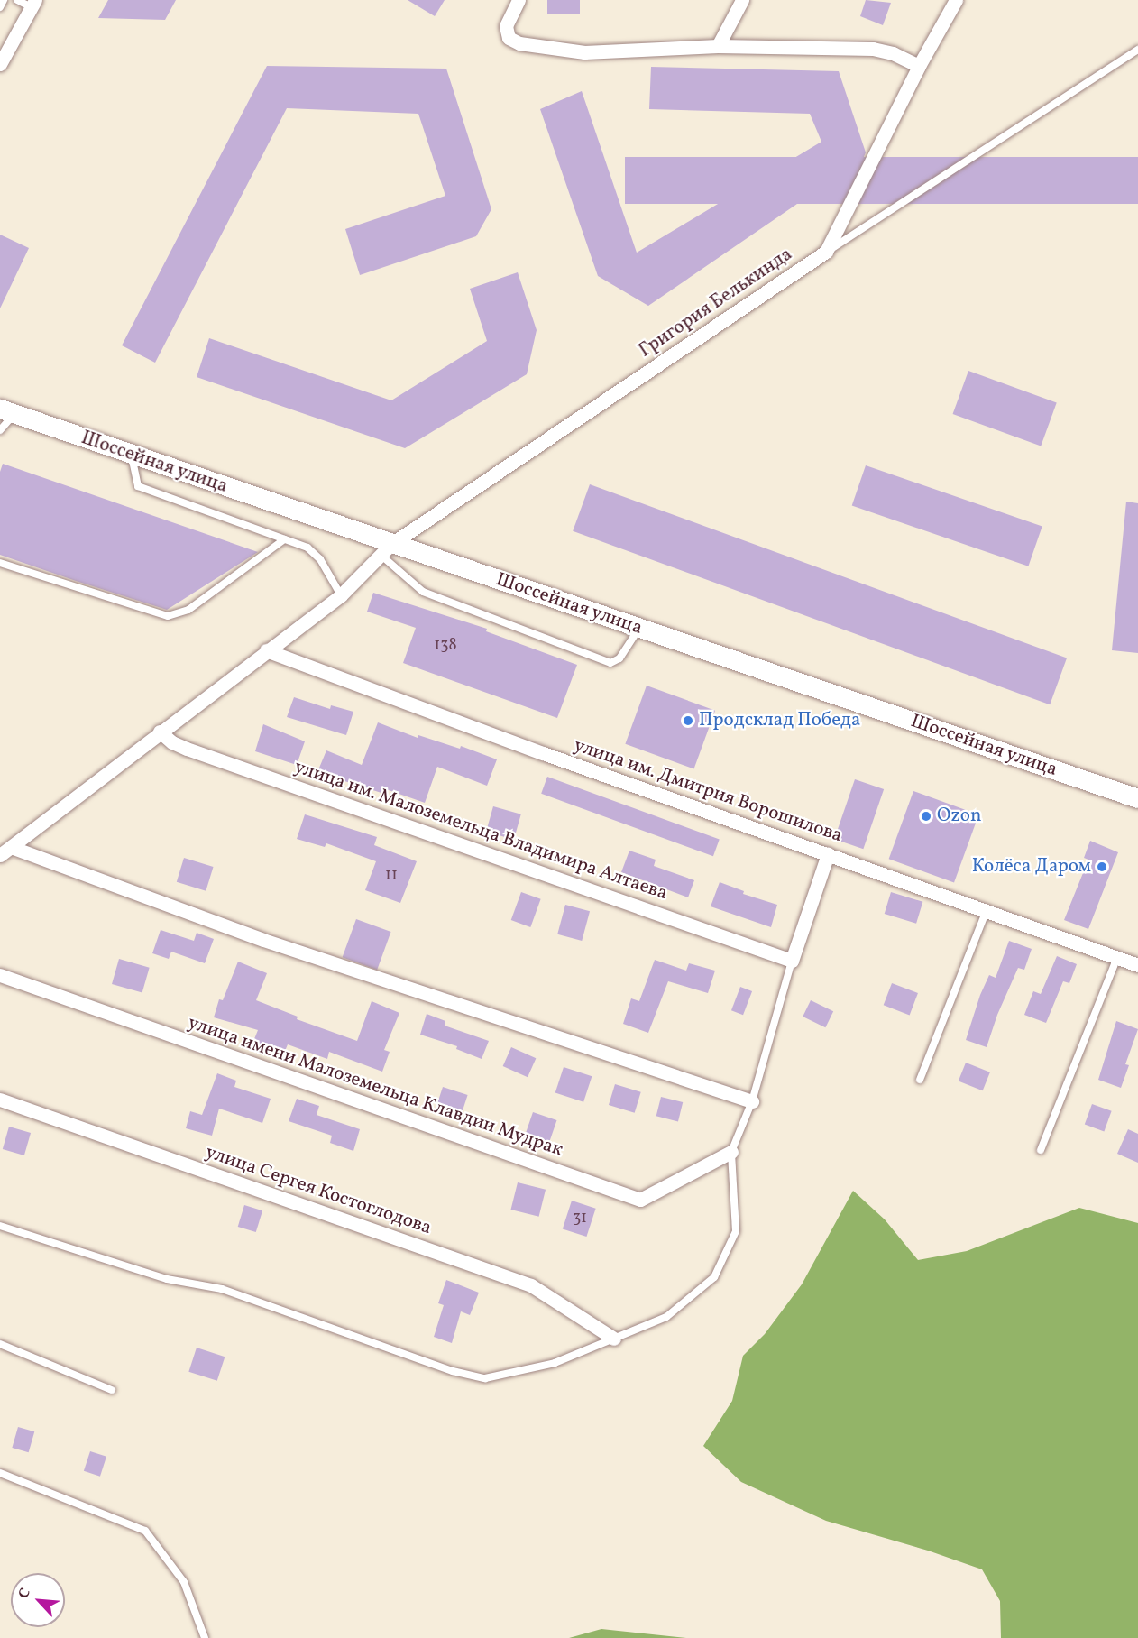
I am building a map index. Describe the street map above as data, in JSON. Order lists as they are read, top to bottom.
{
  "streets": {
    "street": [
      "Григория Белькинда",
      "Шоссейная улица",
      "улица им. Дмитрия Ворошилова",
      "улица им. Малоземельца Владимира Алтаева",
      "улица имени Малоземельца Клавдии Мудрак",
      "улица Сергея Костоглодова"
    ]
  },
  "crossings": [
    ["Григория Белькинда", "Шоссейная улица"],
    ["Григория Белькинда", "улица им. Дмитрия Ворошилова"],
    ["Григория Белькинда", "улица им. Малоземельца Владимира Алтаева"]
  ],
  "places": ["Продсклад Победа", "Ozon", "Колёса Даром"],
  "house_numbers": ["138", "11", "31"],
  "north": "top left"
}
